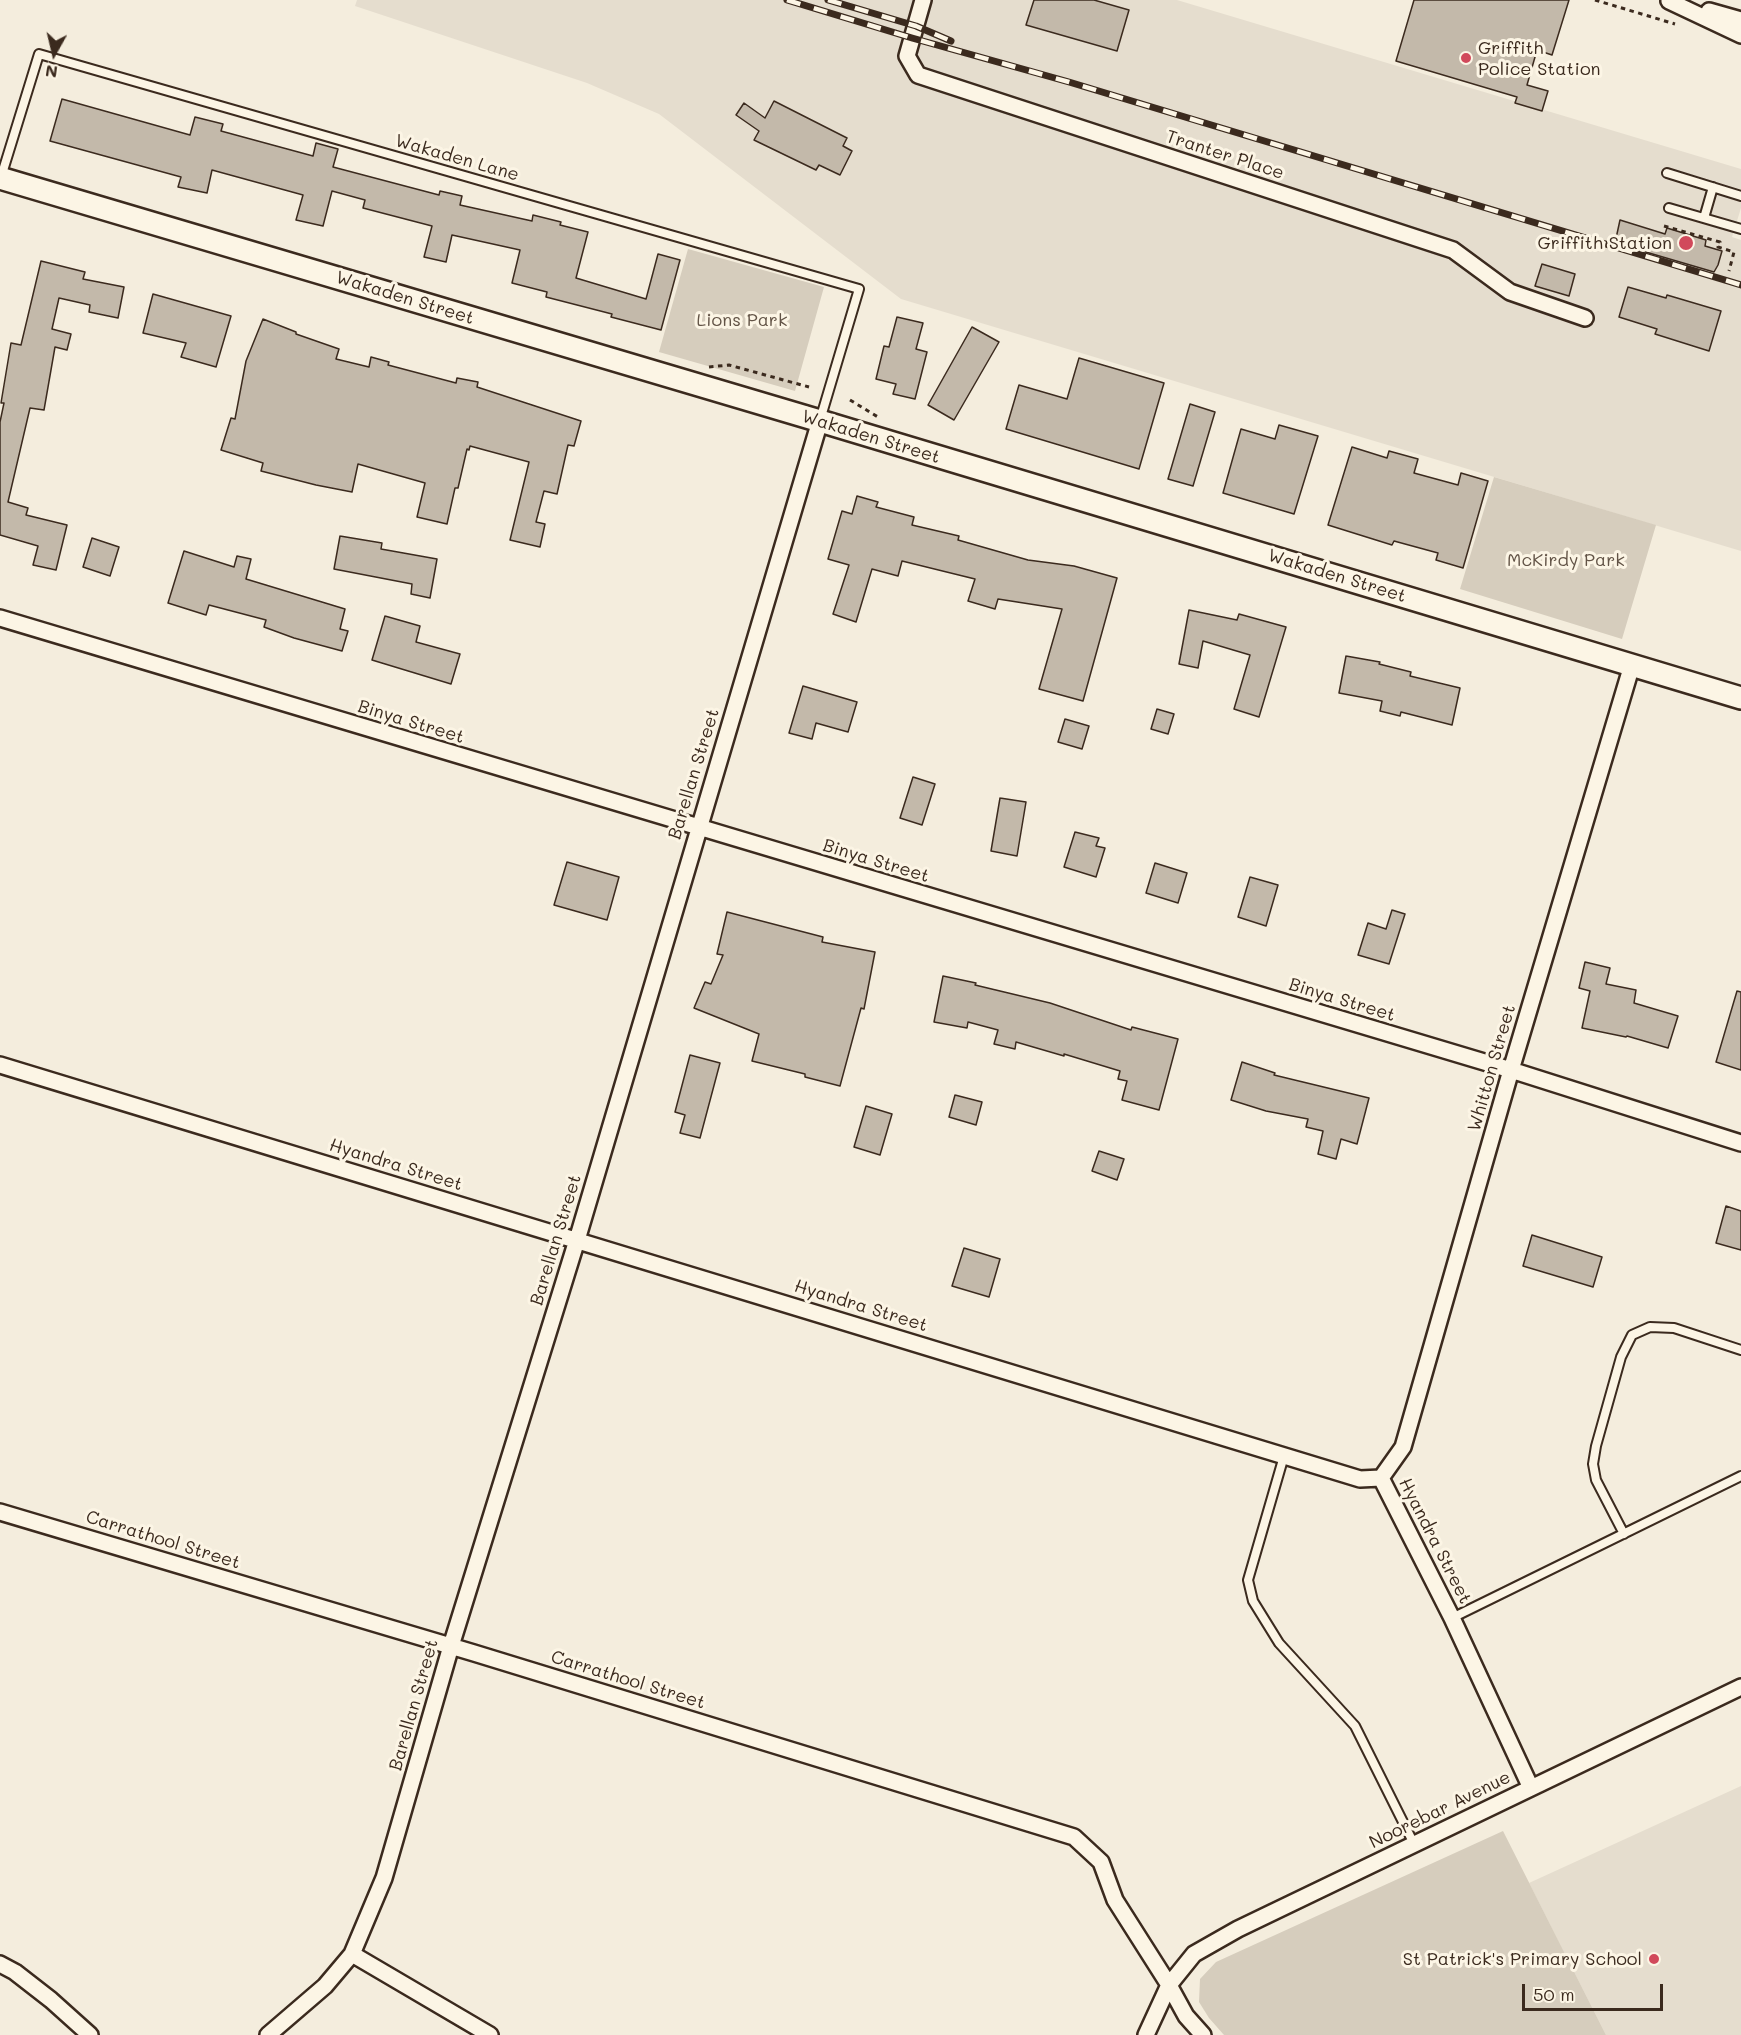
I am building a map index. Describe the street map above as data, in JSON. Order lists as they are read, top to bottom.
{
  "streets": {
    "street": [
      "Tranter Place",
      "Wakaden Street",
      "Binya Street",
      "Barellan Street",
      "Whitton Street",
      "Hyandra Street",
      "Carrathool Street",
      "Noorebar Avenue"
    ],
    "lane": ["Wakaden Lane"]
  },
  "crossings": [
    ["Wakaden Lane", "Wakaden Street"],
    ["Wakaden Lane", "Barellan Street"],
    ["Wakaden Street", "Barellan Street"],
    ["Wakaden Street", "Whitton Street"],
    ["Binya Street", "Barellan Street"],
    ["Binya Street", "Whitton Street"],
    ["Barellan Street", "Hyandra Street"],
    ["Barellan Street", "Carrathool Street"],
    ["Whitton Street", "Hyandra Street"],
    ["Hyandra Street", "Noorebar Avenue"],
    ["Carrathool Street", "Noorebar Avenue"]
  ],
  "parks": ["Lions Park", "McKirdy Park"],
  "places": ["Griffith Police Station", "Griffith Station", "St Patrick's Primary School"],
  "scale_bar": "50 m",
  "north": "bottom"
}
